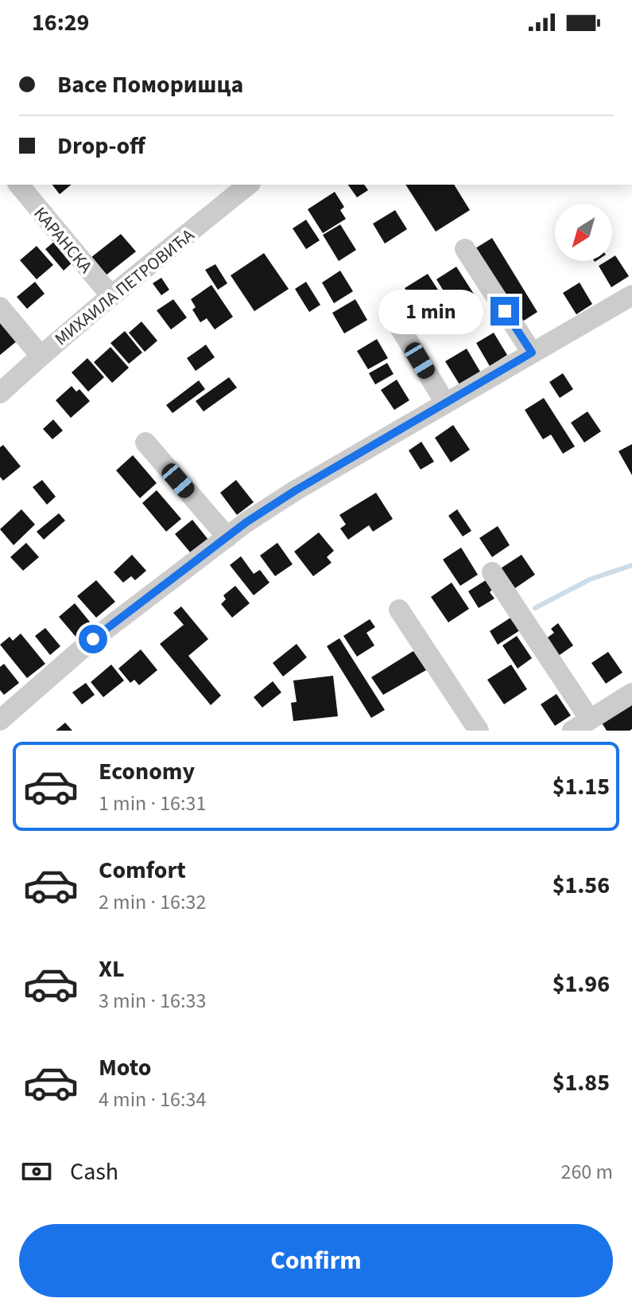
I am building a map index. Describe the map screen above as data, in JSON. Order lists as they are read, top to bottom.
{
  "streets": {
    "street": ["КАРАНСКА", "МИХАИЛА ПЕТРОВИЋА"]
  },
  "crossings": [
    ["КАРАНСКА", "МИХАИЛА ПЕТРОВИЋА"]
  ],
  "north": "bottom left",
  "page": {
    "status": "16:29",
    "banner": ["Васе Поморишца", "Drop-off"],
    "bubble": "1 min",
    "list": [
      {
        "name": "Economy",
        "note": "1 min · 16:31",
        "value": "$1.15"
      },
      {
        "name": "Comfort",
        "note": "2 min · 16:32",
        "value": "$1.56"
      },
      {
        "name": "XL",
        "note": "3 min · 16:33",
        "value": "$1.96"
      },
      {
        "name": "Moto",
        "note": "4 min · 16:34",
        "value": "$1.85"
      }
    ],
    "pay": ["Cash", "260 m"],
    "buttons": "Confirm"
  }
}
